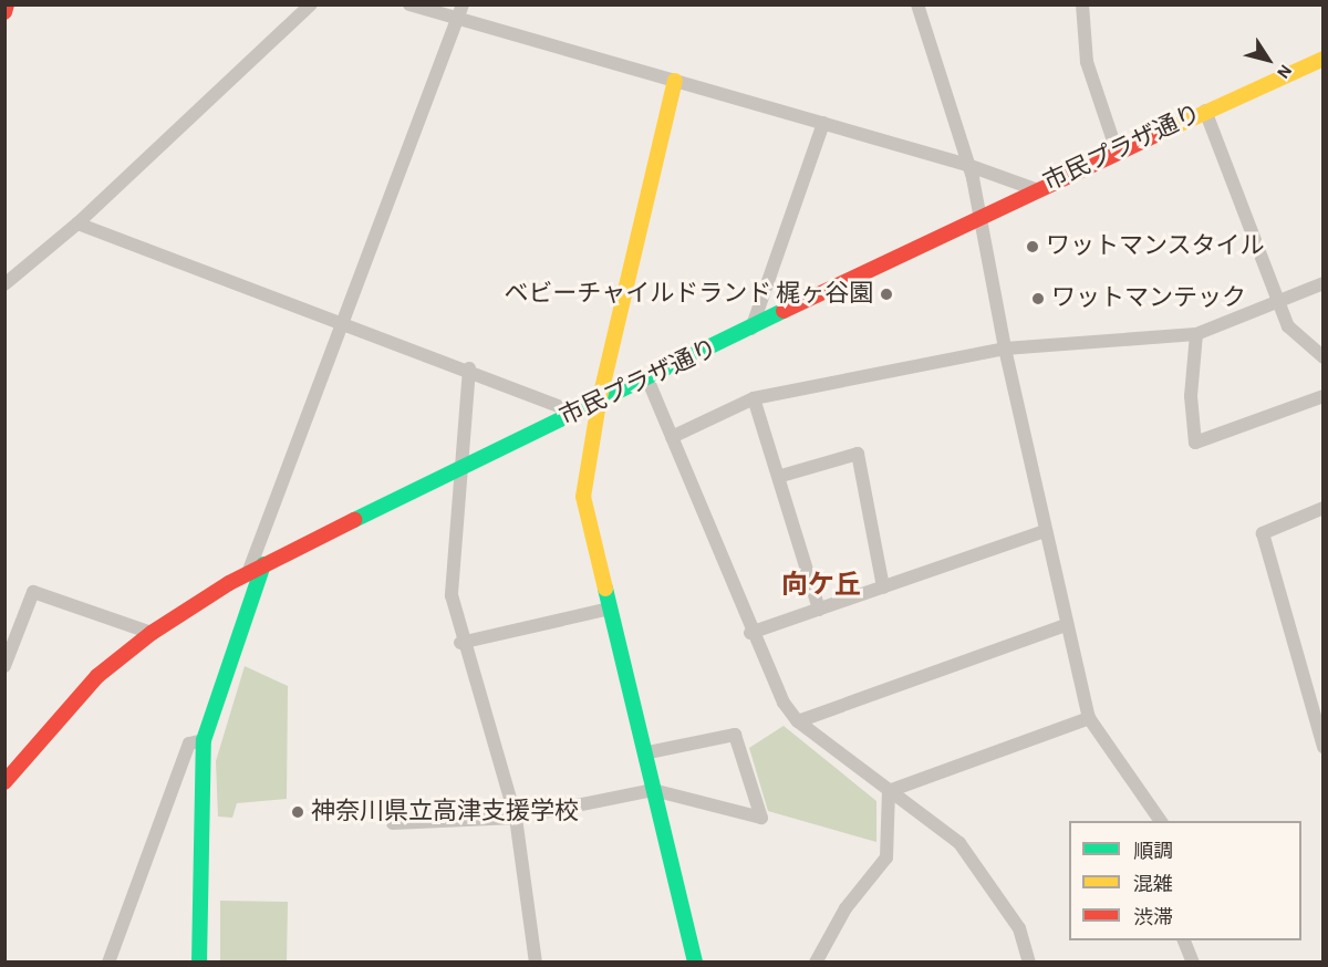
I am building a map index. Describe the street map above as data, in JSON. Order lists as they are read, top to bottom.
{
  "streets": {
    "street": ["市民プラザ通り"]
  },
  "districts": ["向ケ丘"],
  "places": [
    "ワットマンスタイル",
    "ベビーチャイルドランド 梶ヶ谷園",
    "ワットマンテック",
    "神奈川県立高津支援学校"
  ],
  "legend": ["順調", "混雑", "渋滞"],
  "north": "bottom right"
}
